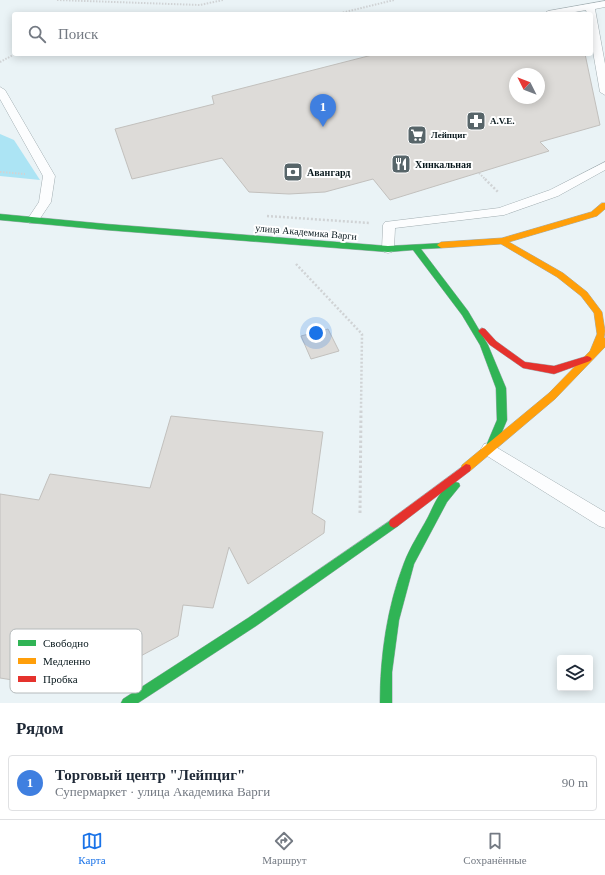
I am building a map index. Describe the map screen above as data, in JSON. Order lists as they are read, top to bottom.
{
  "streets": {
    "street": ["улица Академика Варги"]
  },
  "places": {
    "pharmacy": ["A.V.E."],
    "supermarket": ["Лейпциг"],
    "restaurant": ["Хинкальная"],
    "bank": ["Авангард"]
  },
  "legend": ["Свободно", "Медленно", "Пробка"],
  "north": "top left",
  "page": {
    "search": "Поиск",
    "pins": "1",
    "heading": "Рядом",
    "list": [
      {
        "mark": "1",
        "name": "Торговый центр \"Лейпциг\"",
        "note": "Супермаркет · улица Академика Варги",
        "value": "90 m"
      }
    ],
    "nav": ["Карта", "Маршрут", "Сохранённые"]
  }
}
